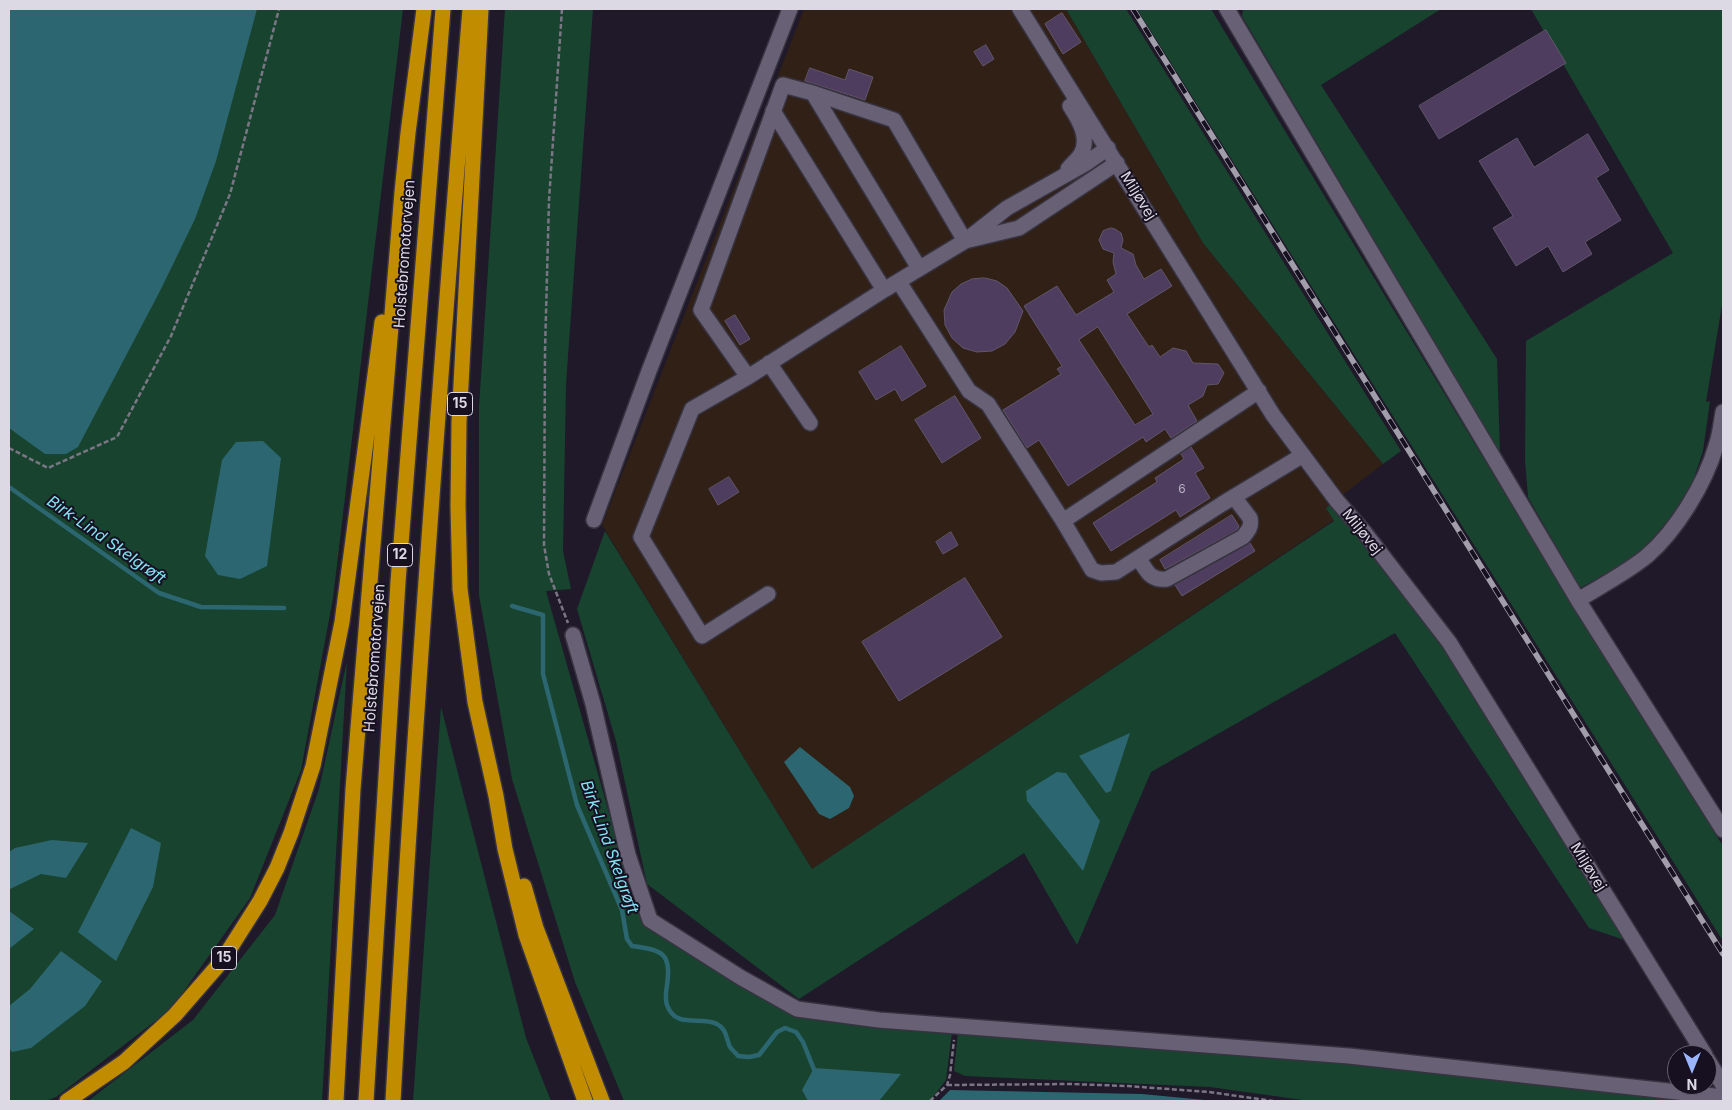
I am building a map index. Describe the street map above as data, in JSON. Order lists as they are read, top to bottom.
{
  "streets": {
    "highway": ["Holstebromotorvejen", "15", "12"],
    "street": ["Miljøvej"]
  },
  "water": ["Birk-Lind Skelgrøft"],
  "house_numbers": ["6"],
  "north": "bottom"
}
